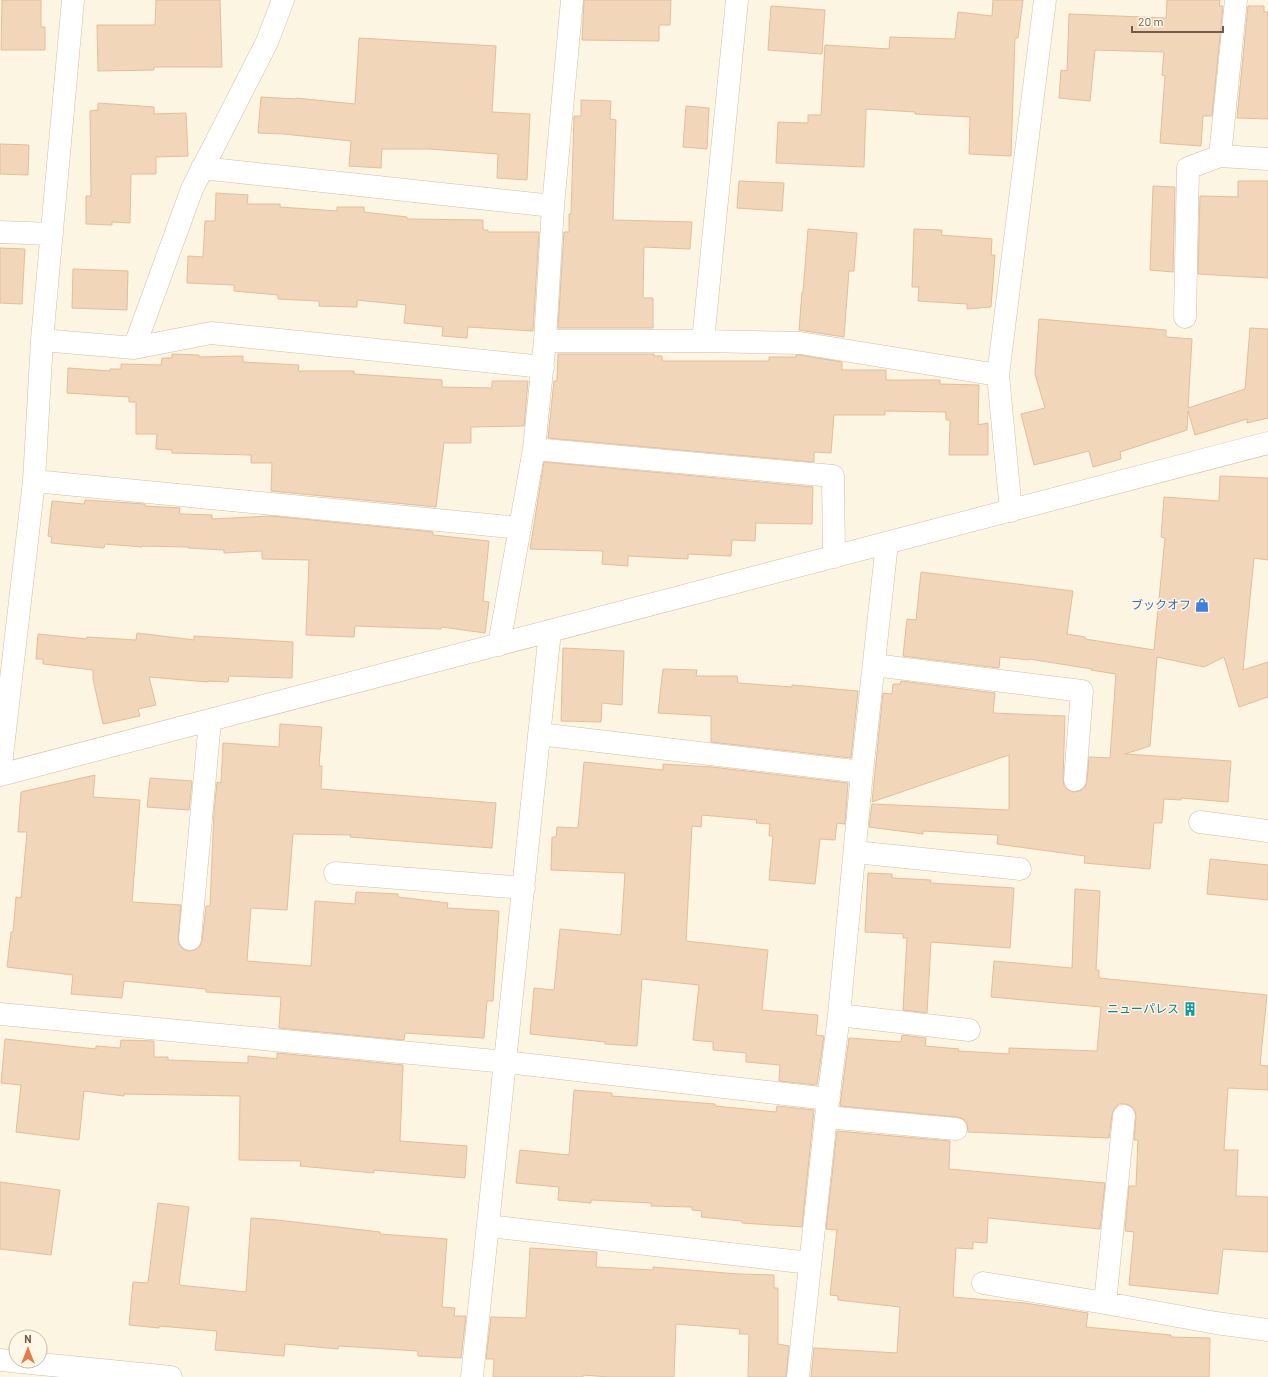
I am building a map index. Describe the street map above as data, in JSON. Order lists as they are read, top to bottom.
{
  "places": {
    "shop": ["ブックオフ"],
    "building": ["ニューパレス"]
  },
  "scale_bar": "20 m",
  "north": "top"
}
